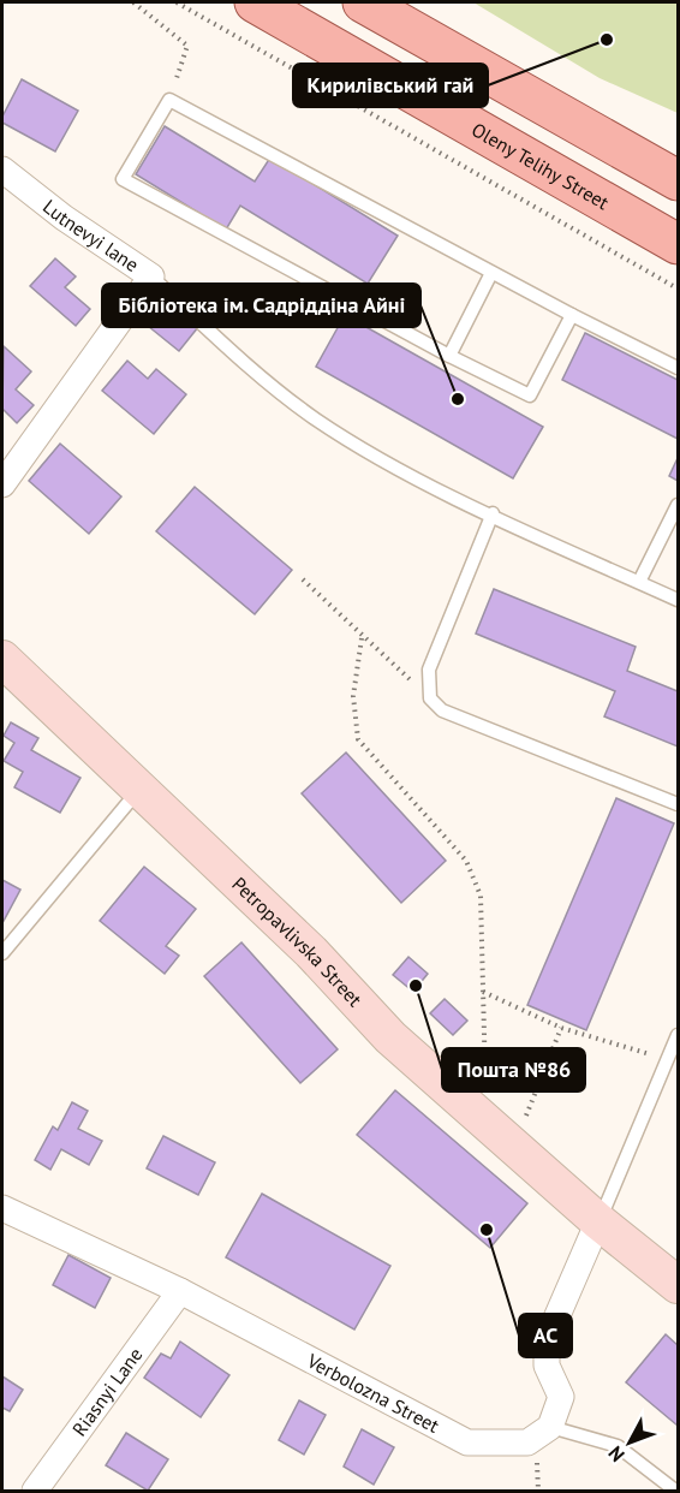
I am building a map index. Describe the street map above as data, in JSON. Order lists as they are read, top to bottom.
{
  "streets": {
    "main road": ["Oleny Telihy Street"],
    "street": [
      "Lutnevyi lane",
      "Petropavlivska Street",
      "Riasnyi Lane",
      "Verbolozna Street"
    ]
  },
  "crossings": [
    ["Riasnyi Lane", "Verbolozna Street"]
  ],
  "places": [
    "Кирилівський гай",
    "Бібліотека ім. Садріддіна Айні",
    "Пошта №86",
    "АС"
  ],
  "north": "bottom left"
}
